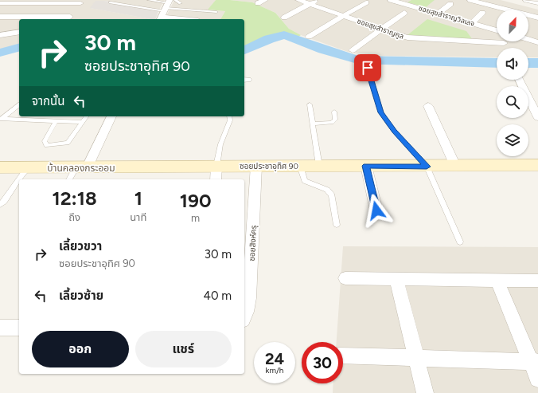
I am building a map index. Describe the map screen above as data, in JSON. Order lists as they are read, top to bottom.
{
  "streets": {
    "street": [
      "ซอยสุขสำราญวิลเลจ",
      "ซอยสุขสำราญคูล",
      "ซอยประชาอุทิศ 90",
      "ซอยสิงห์ครุ"
    ]
  },
  "crossings": [
    ["ซอยประชาอุทิศ 90", "ซอยสิงห์ครุ"]
  ],
  "districts": ["บ้านคลองกระออม"],
  "north": "top right",
  "page": {
    "turn": ["30 m", "ซอยประชาอุทิศ 90"],
    "then": "จากนั้น",
    "eta": [
      "12:18",
      "ถึง",
      "1",
      "นาที",
      "190",
      "m"
    ],
    "list": [
      {
        "name": "เลี้ยวขวา",
        "note": "ซอยประชาอุทิศ 90",
        "value": "30 m"
      },
      {
        "name": "เลี้ยวซ้าย",
        "value": "40 m"
      }
    ],
    "buttons": ["ออก", "แชร์"],
    "speed": "24 km/h",
    "limit": "30"
  }
}
